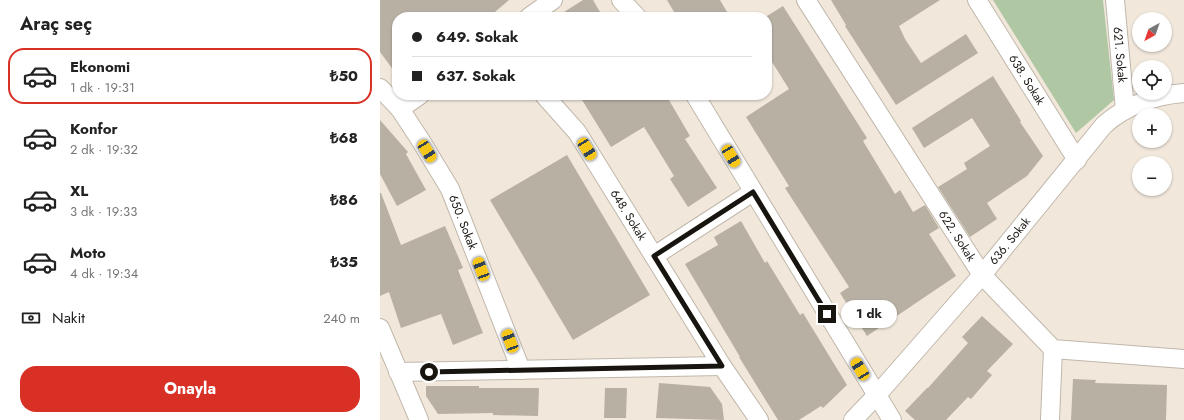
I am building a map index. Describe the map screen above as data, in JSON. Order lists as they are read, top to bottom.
{
  "streets": {
    "street": [
      "621. Sokak",
      "638. Sokak",
      "648. Sokak",
      "650. Sokak",
      "622. Sokak",
      "636. Sokak"
    ]
  },
  "crossings": [
    ["621. Sokak", "636. Sokak"],
    ["638. Sokak", "636. Sokak"],
    ["622. Sokak", "636. Sokak"]
  ],
  "north": "bottom left",
  "page": {
    "heading": "Araç seç",
    "map_buttons": ["+", "−"],
    "banner": ["649. Sokak", "637. Sokak"],
    "list": [
      {
        "name": "Ekonomi",
        "note": "1 dk · 19:31",
        "value": "₺50"
      },
      {
        "name": "Konfor",
        "note": "2 dk · 19:32",
        "value": "₺68"
      },
      {
        "name": "XL",
        "note": "3 dk · 19:33",
        "value": "₺86"
      },
      {
        "name": "Moto",
        "note": "4 dk · 19:34",
        "value": "₺35"
      }
    ],
    "pay": ["Nakit", "240 m"],
    "bubble": "1 dk",
    "buttons": "Onayla"
  }
}
